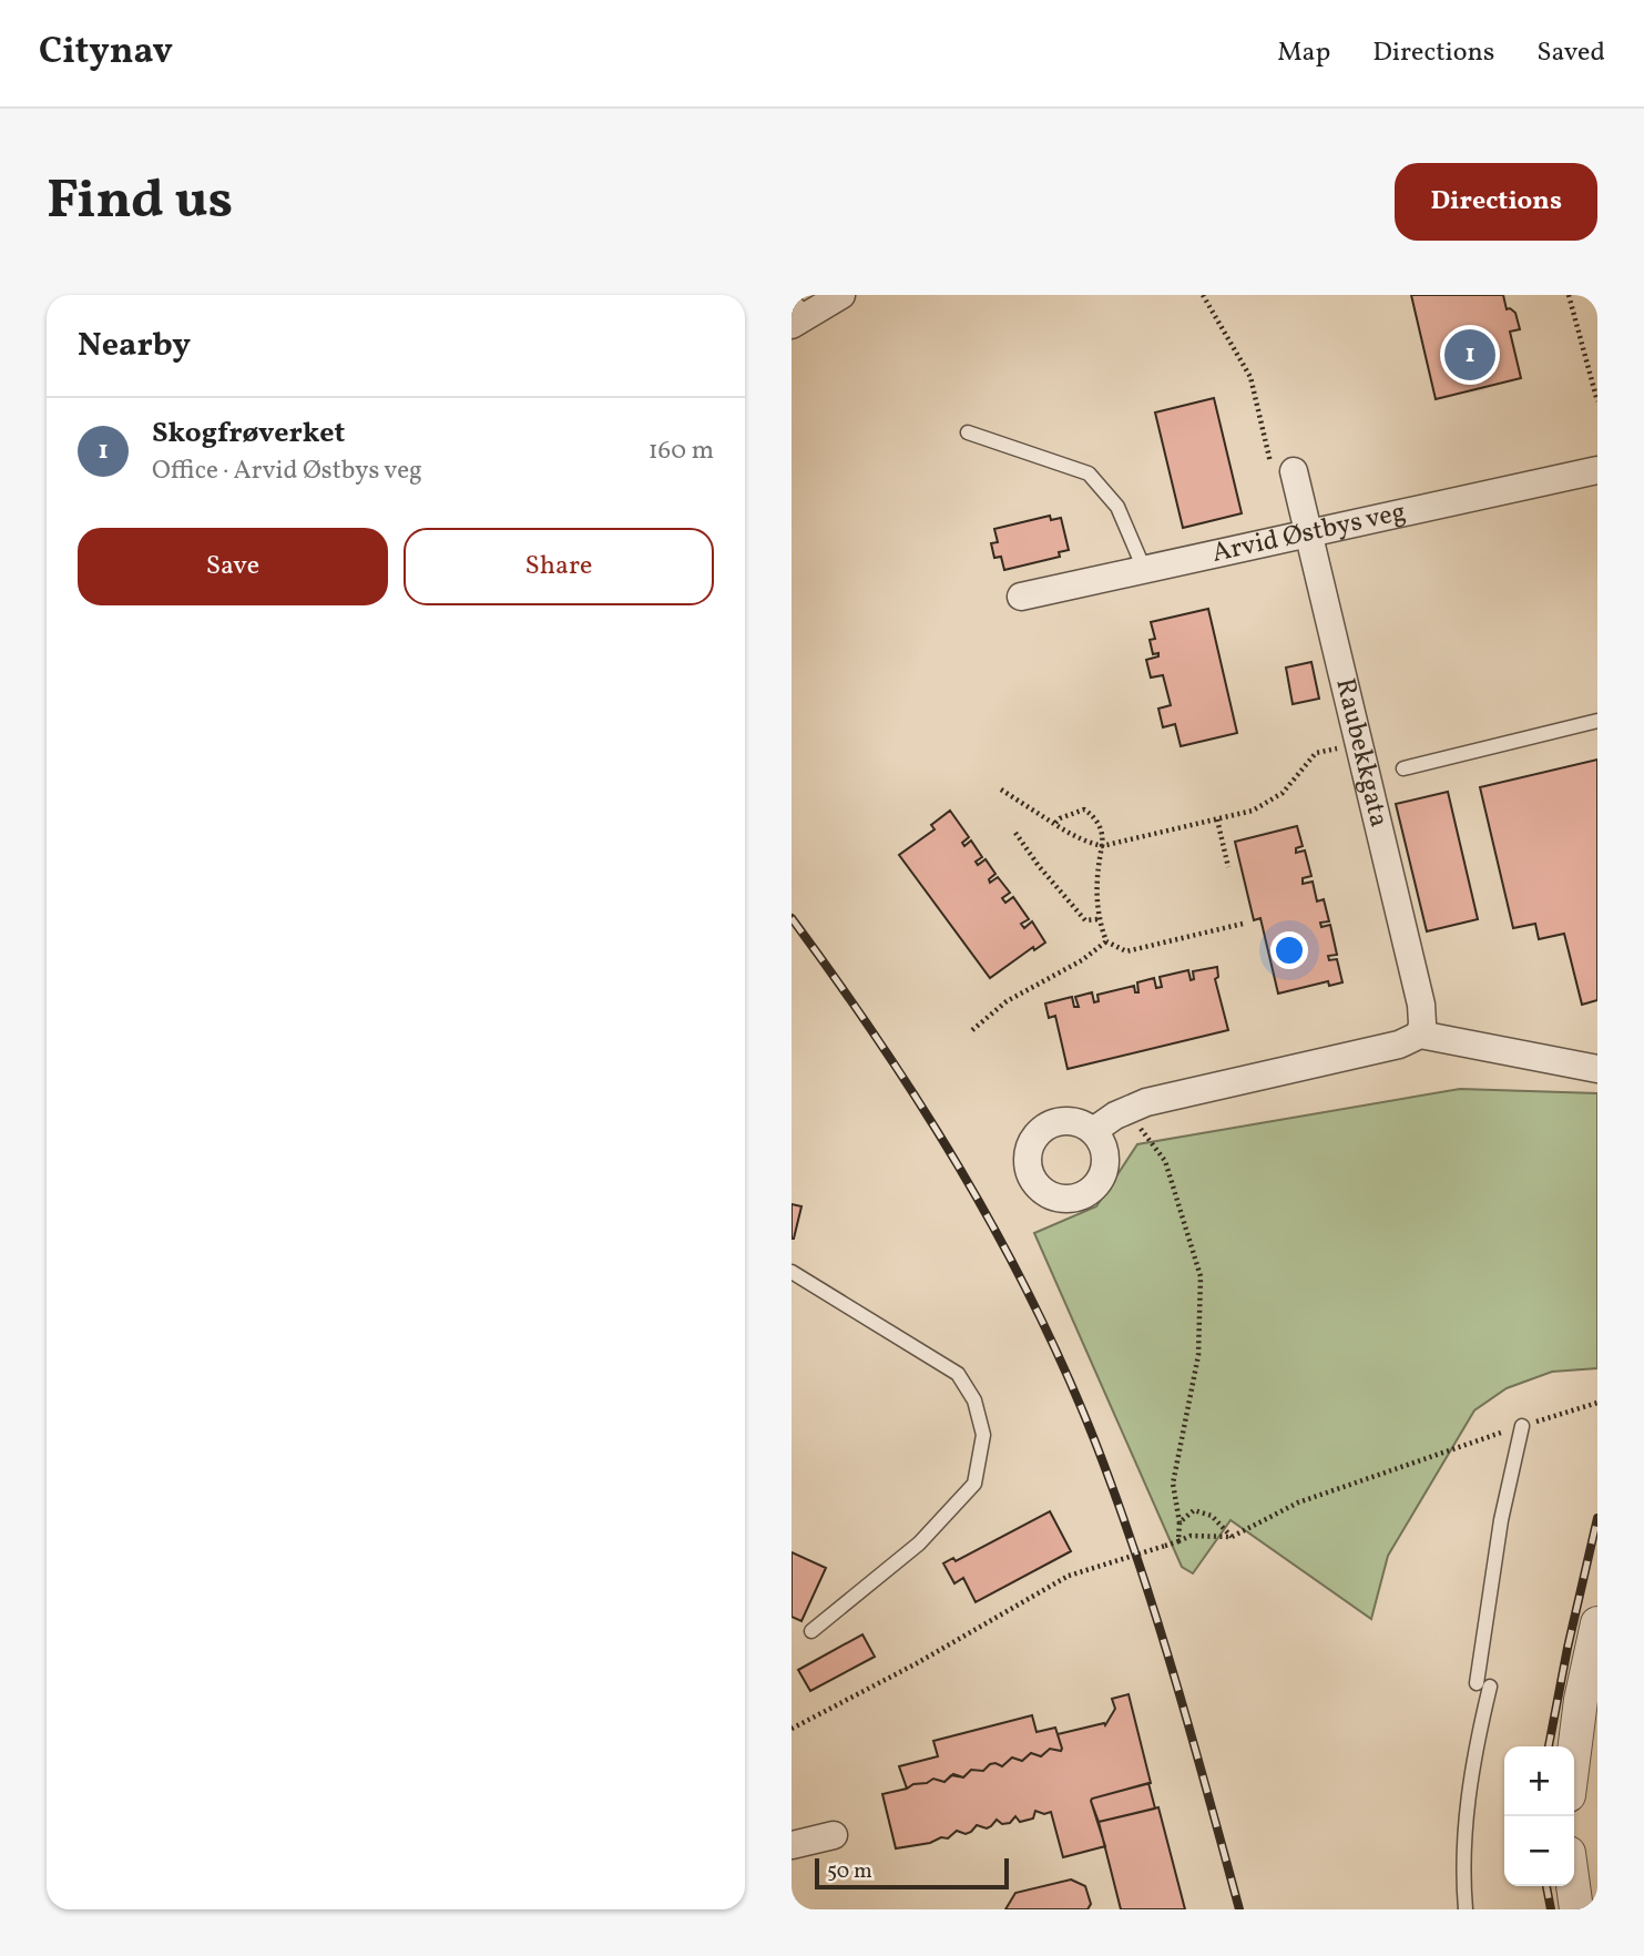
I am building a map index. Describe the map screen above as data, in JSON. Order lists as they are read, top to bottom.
{
  "streets": {
    "street": ["Arvid Østbys veg", "Raubekkgata"]
  },
  "crossings": [
    ["Arvid Østbys veg", "Raubekkgata"]
  ],
  "scale_bar": "50 m",
  "page": {
    "header": "Citynav",
    "nav": ["Map", "Directions", "Saved"],
    "buttons": [
      "Directions",
      ["Save", "Share"]
    ],
    "title": "Find us",
    "heading": "Nearby",
    "pins": "1",
    "list": [
      {
        "mark": "1",
        "name": "Skogfrøverket",
        "note": "Office · Arvid Østbys veg",
        "value": "160 m"
      }
    ],
    "map_buttons": ["+", "−"],
    "scale": "50 m"
  }
}
